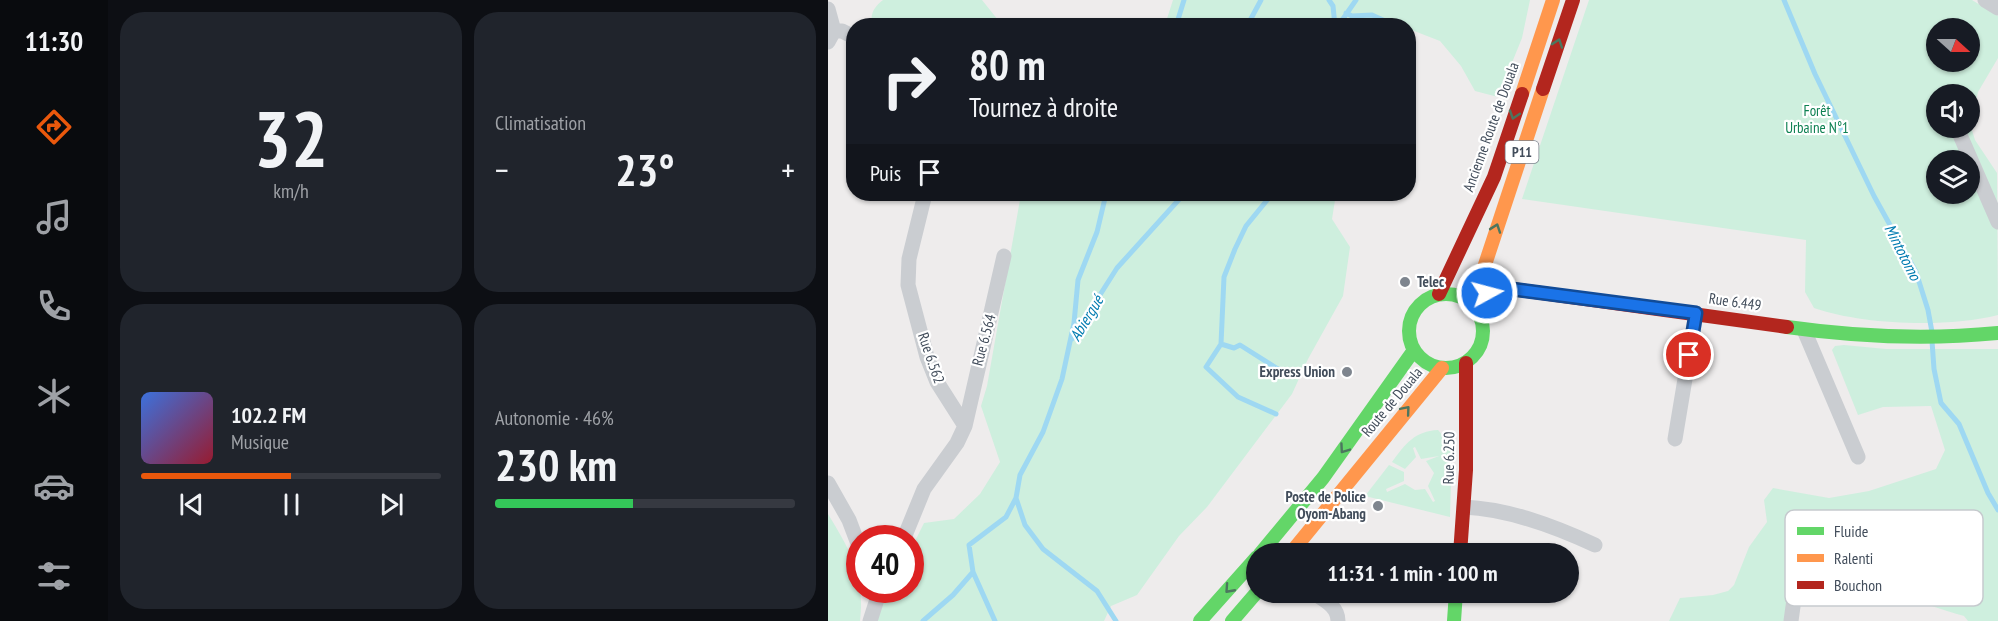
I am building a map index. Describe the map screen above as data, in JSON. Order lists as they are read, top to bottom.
{
  "streets": {
    "main road": [
      "Ancienne Route de Douala",
      "P11",
      "Rue 6.449",
      "Route de Douala",
      "Rue 6.250"
    ],
    "street": ["Rue 6.564", "Rue 6.562"]
  },
  "crossings": [
    ["Ancienne Route de Douala", "P11"],
    ["Ancienne Route de Douala", "Rue 6.449"],
    ["Ancienne Route de Douala", "Route de Douala"],
    ["Ancienne Route de Douala", "Rue 6.250"],
    ["P11", "Rue 6.449"],
    ["P11", "Route de Douala"],
    ["P11", "Rue 6.250"],
    ["Rue 6.449", "Route de Douala"],
    ["Rue 6.449", "Rue 6.250"],
    ["Rue 6.564", "Rue 6.562"],
    ["Route de Douala", "Rue 6.250"]
  ],
  "water": ["Mintotomo", "Abiergué"],
  "parks": ["Forêt Urbaine N°1"],
  "places": ["Telec", "Express Union", "Poste de Police Oyom-Abang"],
  "legend": ["Fluide", "Ralenti", "Bouchon"],
  "north": "right",
  "page": {
    "tabs": "11:30",
    "tile": [
      ["32", "km/h"],
      "Climatisation",
      ["Autonomie · 46%", "230 km"]
    ],
    "turn": ["80 m", "Tournez à droite"],
    "then": "Puis",
    "heat": ["−", "23°", "+"],
    "song": ["102.2 FM", "Musique"],
    "limit": "40",
    "trip": "11:31 · 1 min · 100 m"
  }
}
